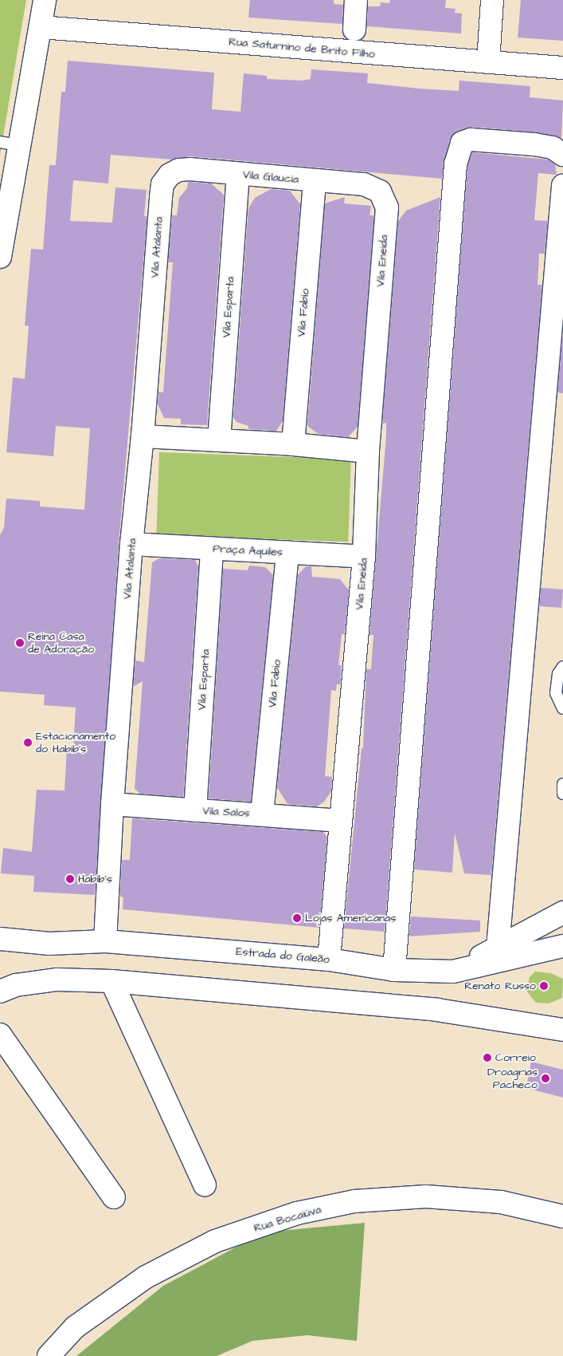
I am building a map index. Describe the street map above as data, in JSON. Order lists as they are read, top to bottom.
{
  "streets": {
    "street": [
      "Rua Saturnino de Brito Filho",
      "Vila Glaucia",
      "Vila Atalanta",
      "Vila Eneida",
      "Vila Esparta",
      "Vila Fabio",
      "Praça Aquiles",
      "Vila Salos",
      "Estrada do Galeão",
      "Rua Bocaiúva"
    ]
  },
  "crossings": [
    ["Vila Glaucia", "Vila Atalanta"],
    ["Vila Glaucia", "Vila Eneida"],
    ["Vila Glaucia", "Vila Esparta"],
    ["Vila Glaucia", "Vila Fabio"],
    ["Vila Atalanta", "Praça Aquiles"],
    ["Vila Atalanta", "Vila Salos"],
    ["Vila Atalanta", "Estrada do Galeão"],
    ["Vila Eneida", "Praça Aquiles"],
    ["Vila Eneida", "Vila Salos"],
    ["Vila Eneida", "Estrada do Galeão"],
    ["Vila Esparta", "Praça Aquiles"],
    ["Vila Esparta", "Vila Salos"],
    ["Vila Fabio", "Praça Aquiles"],
    ["Vila Fabio", "Vila Salos"]
  ],
  "places": [
    "Reina Casa de Adoração",
    "Estacionamento do Habib's",
    "Habib's",
    "Lojas Americanas",
    "Renato Russo",
    "Correio",
    "Droagrias Pacheco"
  ]
}
